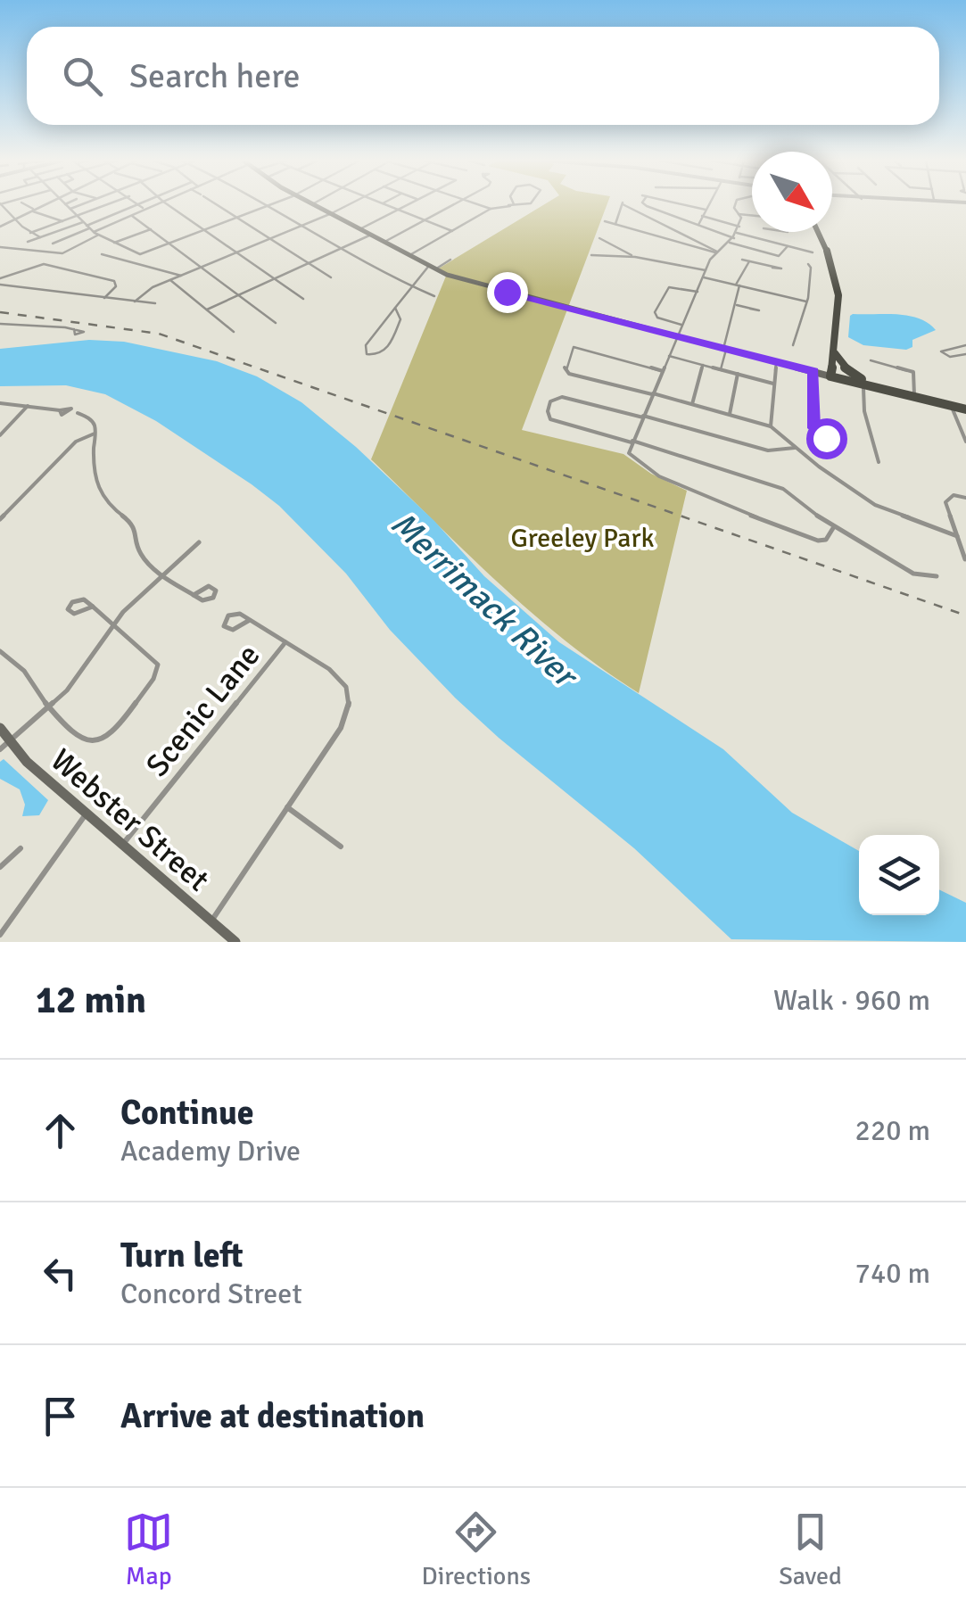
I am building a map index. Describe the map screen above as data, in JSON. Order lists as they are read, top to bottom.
{
  "streets": {
    "main road": ["Webster Street"],
    "street": ["Scenic Lane"]
  },
  "crossings": [
    ["Scenic Lane", "Webster Street"]
  ],
  "water": ["Merrimack River"],
  "parks": ["Greeley Park"],
  "north": "bottom right",
  "page": {
    "search": "Search here",
    "heading": ["12 min", "Walk · 960 m"],
    "list": [
      ["Continue", "Academy Drive", "220 m"],
      ["Turn left", "Concord Street", "740 m"],
      "Arrive at destination"
    ],
    "nav": ["Map", "Directions", "Saved"]
  }
}
